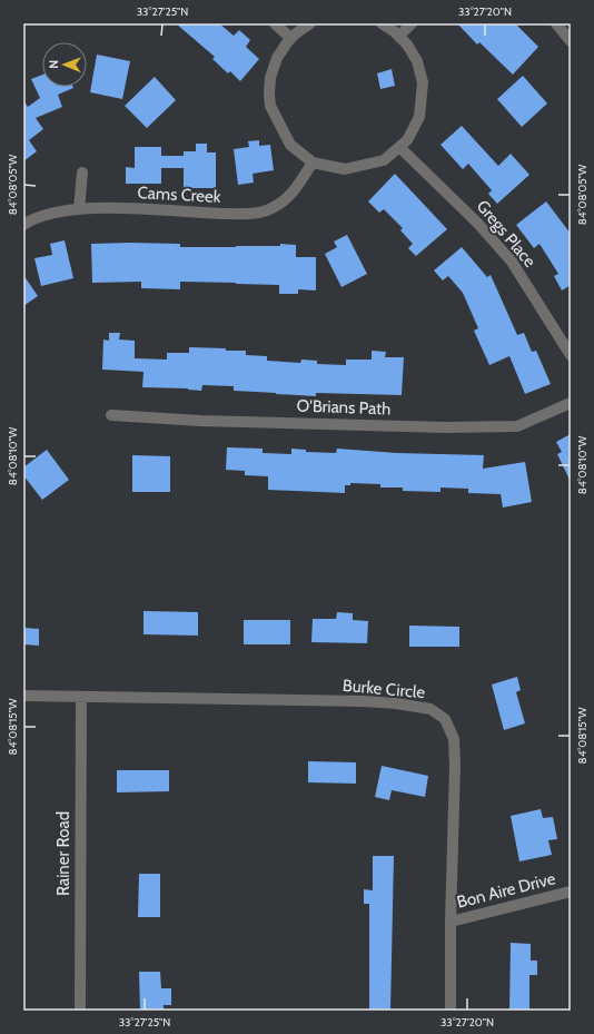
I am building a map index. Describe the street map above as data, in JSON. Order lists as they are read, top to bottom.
{
  "streets": {
    "street": [
      "Cams Creek",
      "Gregs Place",
      "O'Brians Path",
      "Burke Circle",
      "Rainer Road",
      "Bon Aire Drive"
    ]
  },
  "crossings": [
    ["Burke Circle", "Rainer Road"],
    ["Burke Circle", "Bon Aire Drive"]
  ],
  "north": "left",
  "coordinates": [
    "33°27'25\"N",
    "33°27'20\"N",
    "84°08'05\"W",
    "84°08'10\"W",
    "84°08'15\"W"
  ]
}
